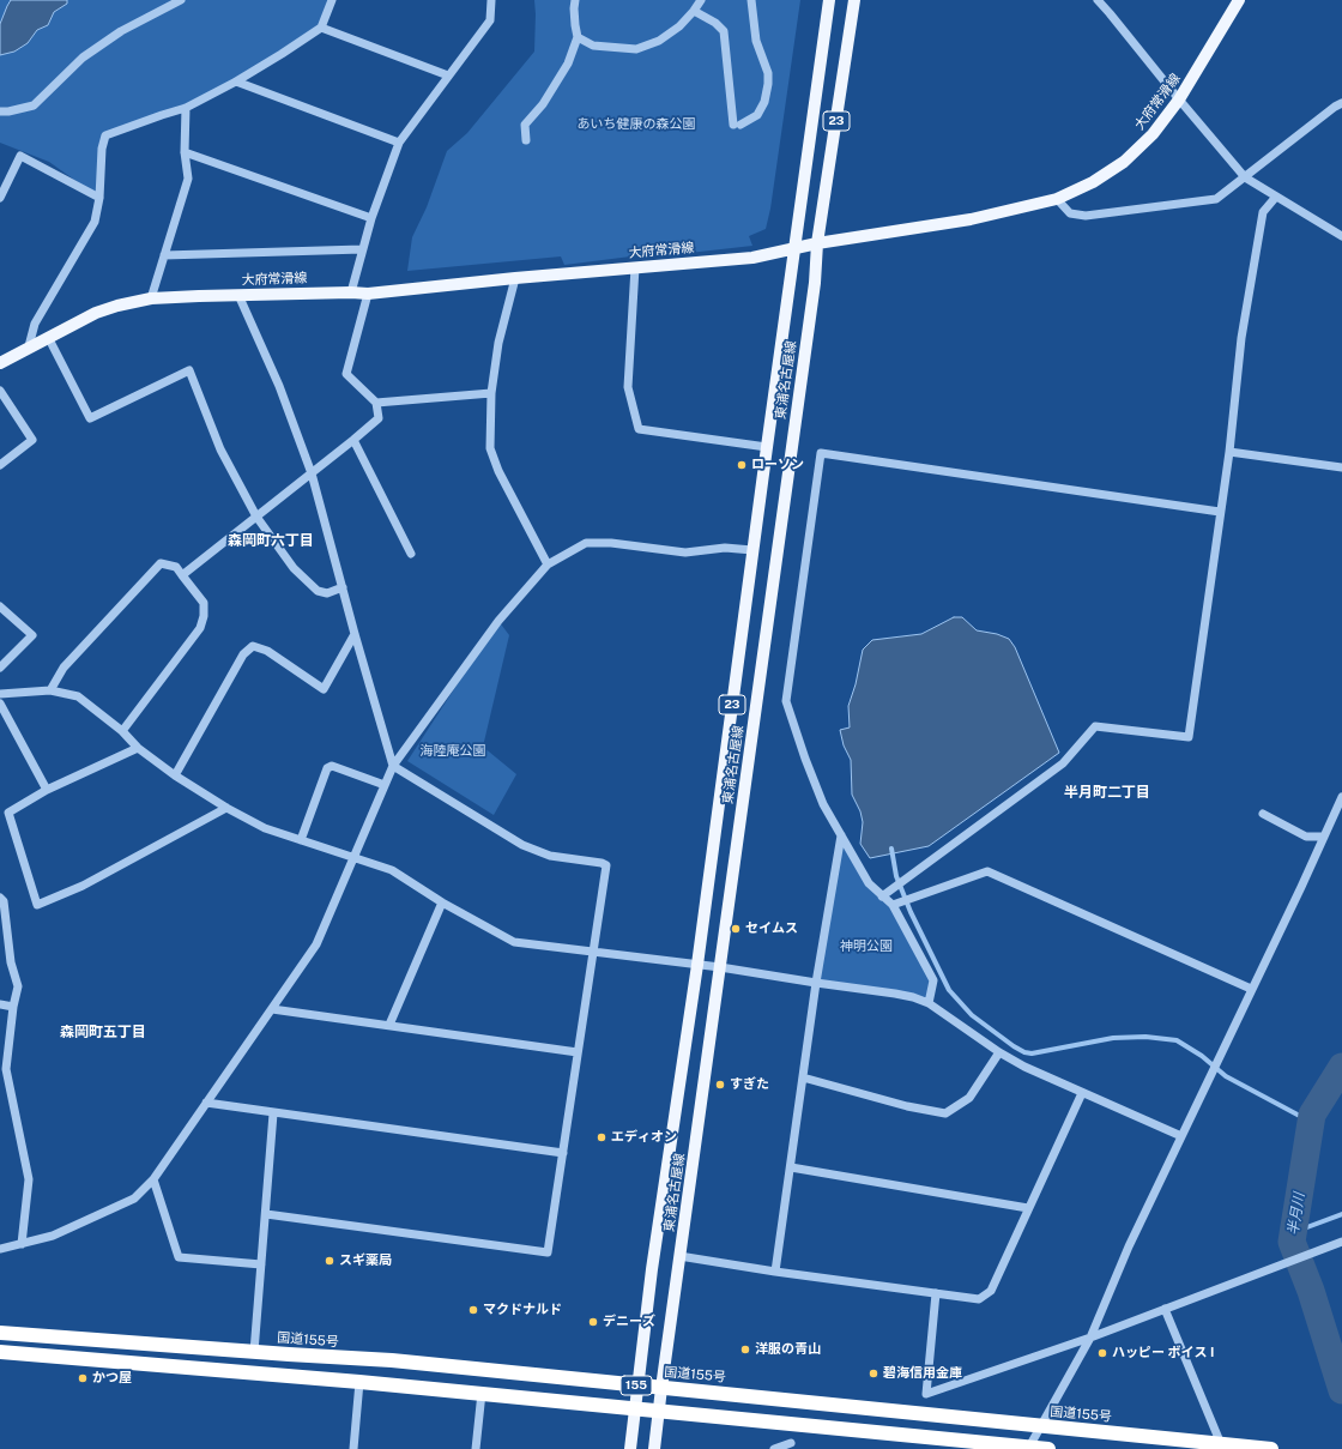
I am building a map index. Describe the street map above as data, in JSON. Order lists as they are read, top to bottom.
{
  "streets": {
    "highway": ["国道155号", "155"],
    "main road": ["大府常滑線", "23", "東浦名古屋線"]
  },
  "crossings": [
    ["大府常滑線", "東浦名古屋線"],
    ["東浦名古屋線", "国道155号"],
    ["東浦名古屋線", "155"]
  ],
  "districts": ["森岡町六丁目", "半月町二丁目", "森岡町五丁目"],
  "water": ["半月川"],
  "parks": ["あいち健康の森公園", "海陸庵公園", "神明公園"],
  "places": [
    "ローソン",
    "セイムス",
    "すぎた",
    "エディオン",
    "スギ薬局",
    "マクドナルド",
    "デニーズ",
    "洋服の青山",
    "ハッピー ボイス I",
    "碧海信用金庫",
    "かつ屋"
  ]
}
